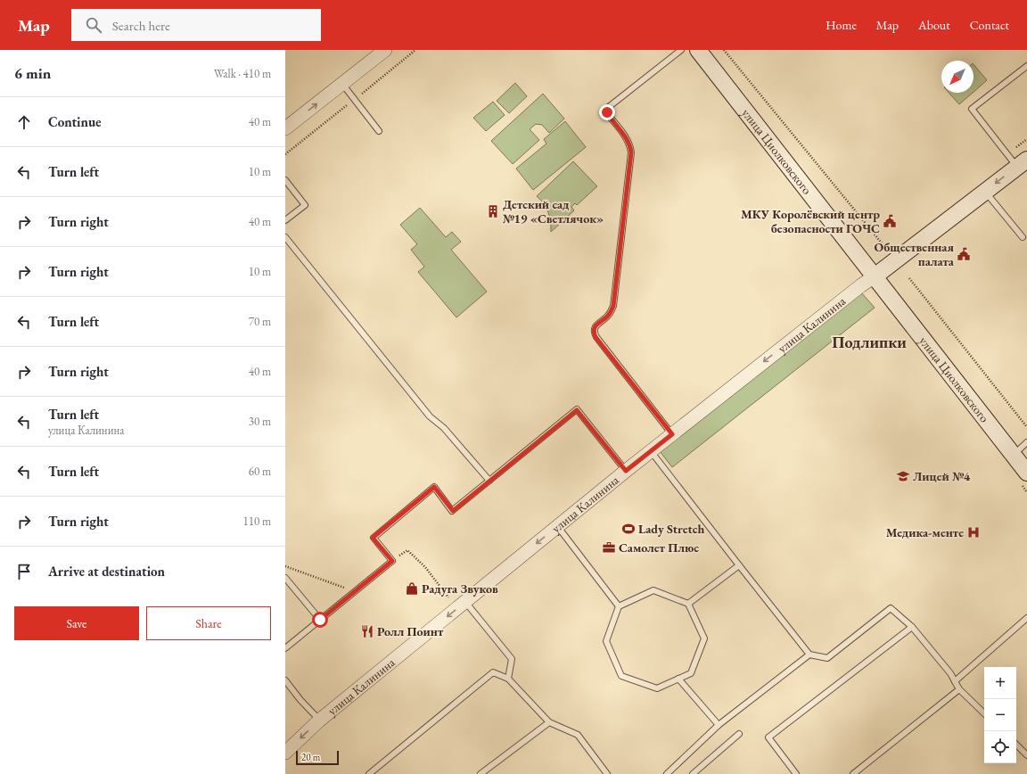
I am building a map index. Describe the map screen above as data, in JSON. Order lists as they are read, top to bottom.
{
  "streets": {
    "main road": ["улица Циолковского", "улица Калинина"]
  },
  "crossings": [
    ["улица Циолковского", "улица Калинина"]
  ],
  "one_way": ["улица Калинина"],
  "districts": ["Подлипки"],
  "places": {
    "building": ["Детский сад №19 «Светлячок»"],
    "public building": ["МКУ Королёвский центр безопасности ГОЧС", "Общественная палата"],
    "school or university": ["Лицей №4"],
    "sports": ["Lady Stretch"],
    "hospital": ["Медика-менте"],
    "office": ["Самолет Плюс"],
    "shop": ["Радуга Звуков"],
    "restaurant": ["Ролл Поинт"]
  },
  "scale_bar": "20 m",
  "north": "bottom left",
  "page": {
    "header": "Map",
    "search": "Search here",
    "nav": [
      "Home",
      "Map",
      "About",
      "Contact"
    ],
    "heading": ["6 min", "Walk · 410 m"],
    "list": [
      ["Continue", "40 m"],
      ["Turn left", "10 m"],
      ["Turn right", "40 m"],
      ["Turn right", "10 m"],
      ["Turn left", "70 m"],
      ["Turn right", "40 m"],
      ["Turn left", "улица Калинина", "30 m"],
      ["Turn left", "60 m"],
      ["Turn right", "110 m"],
      "Arrive at destination"
    ],
    "buttons": ["Save", "Share"],
    "map_buttons": ["+", "−"],
    "scale": "20 m"
  }
}
